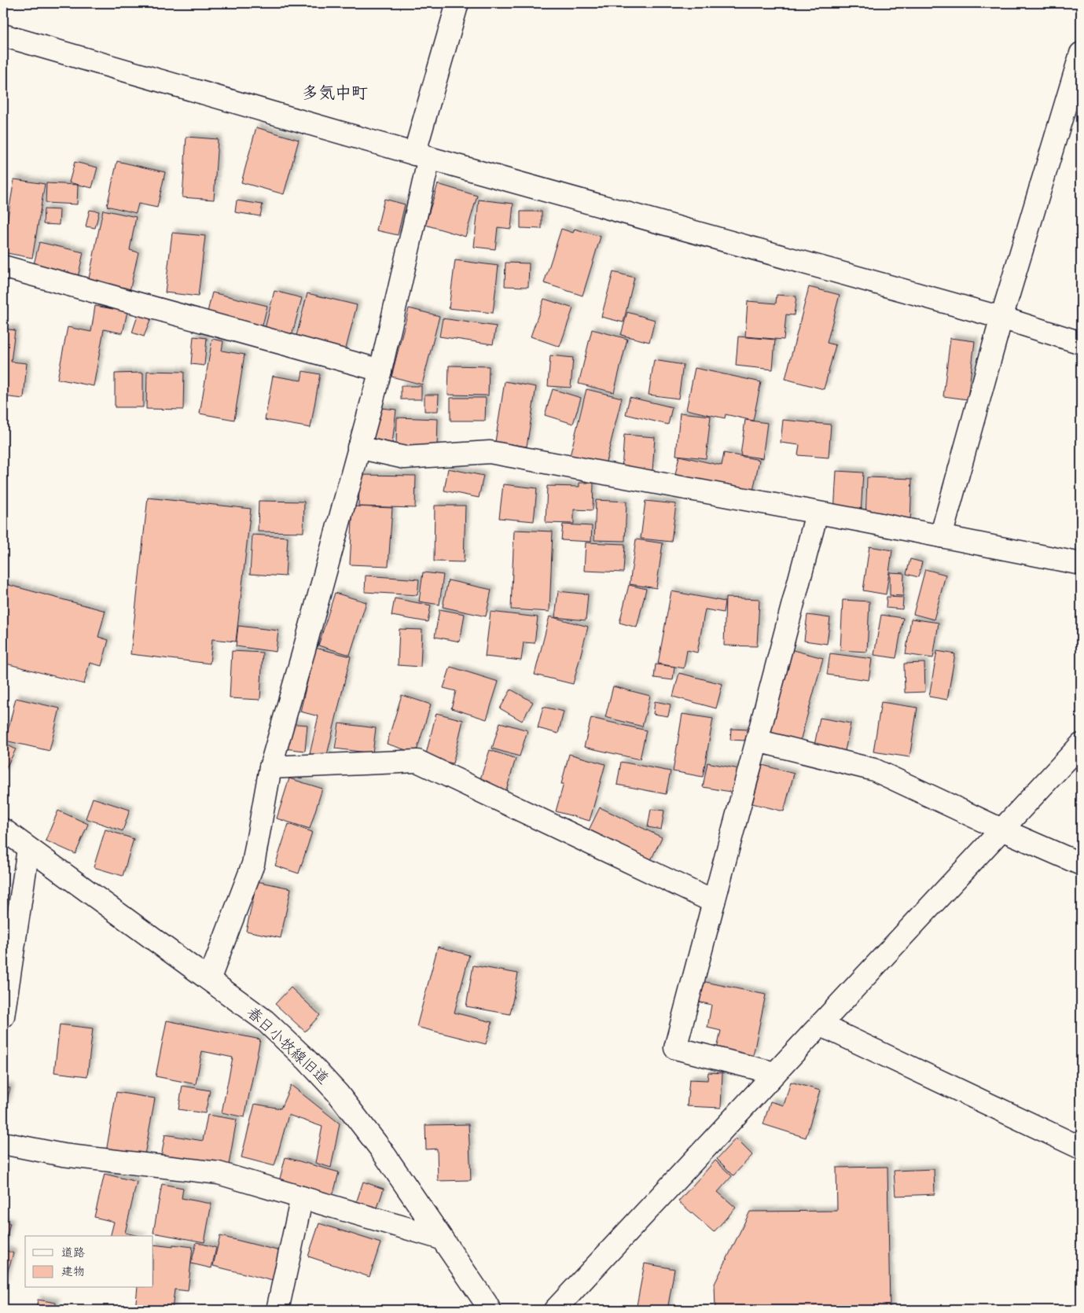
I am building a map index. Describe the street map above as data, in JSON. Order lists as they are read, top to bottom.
{
  "streets": {
    "street": ["春日小牧線旧道"]
  },
  "districts": ["多気中町"],
  "legend": ["道路", "建物"]
}
